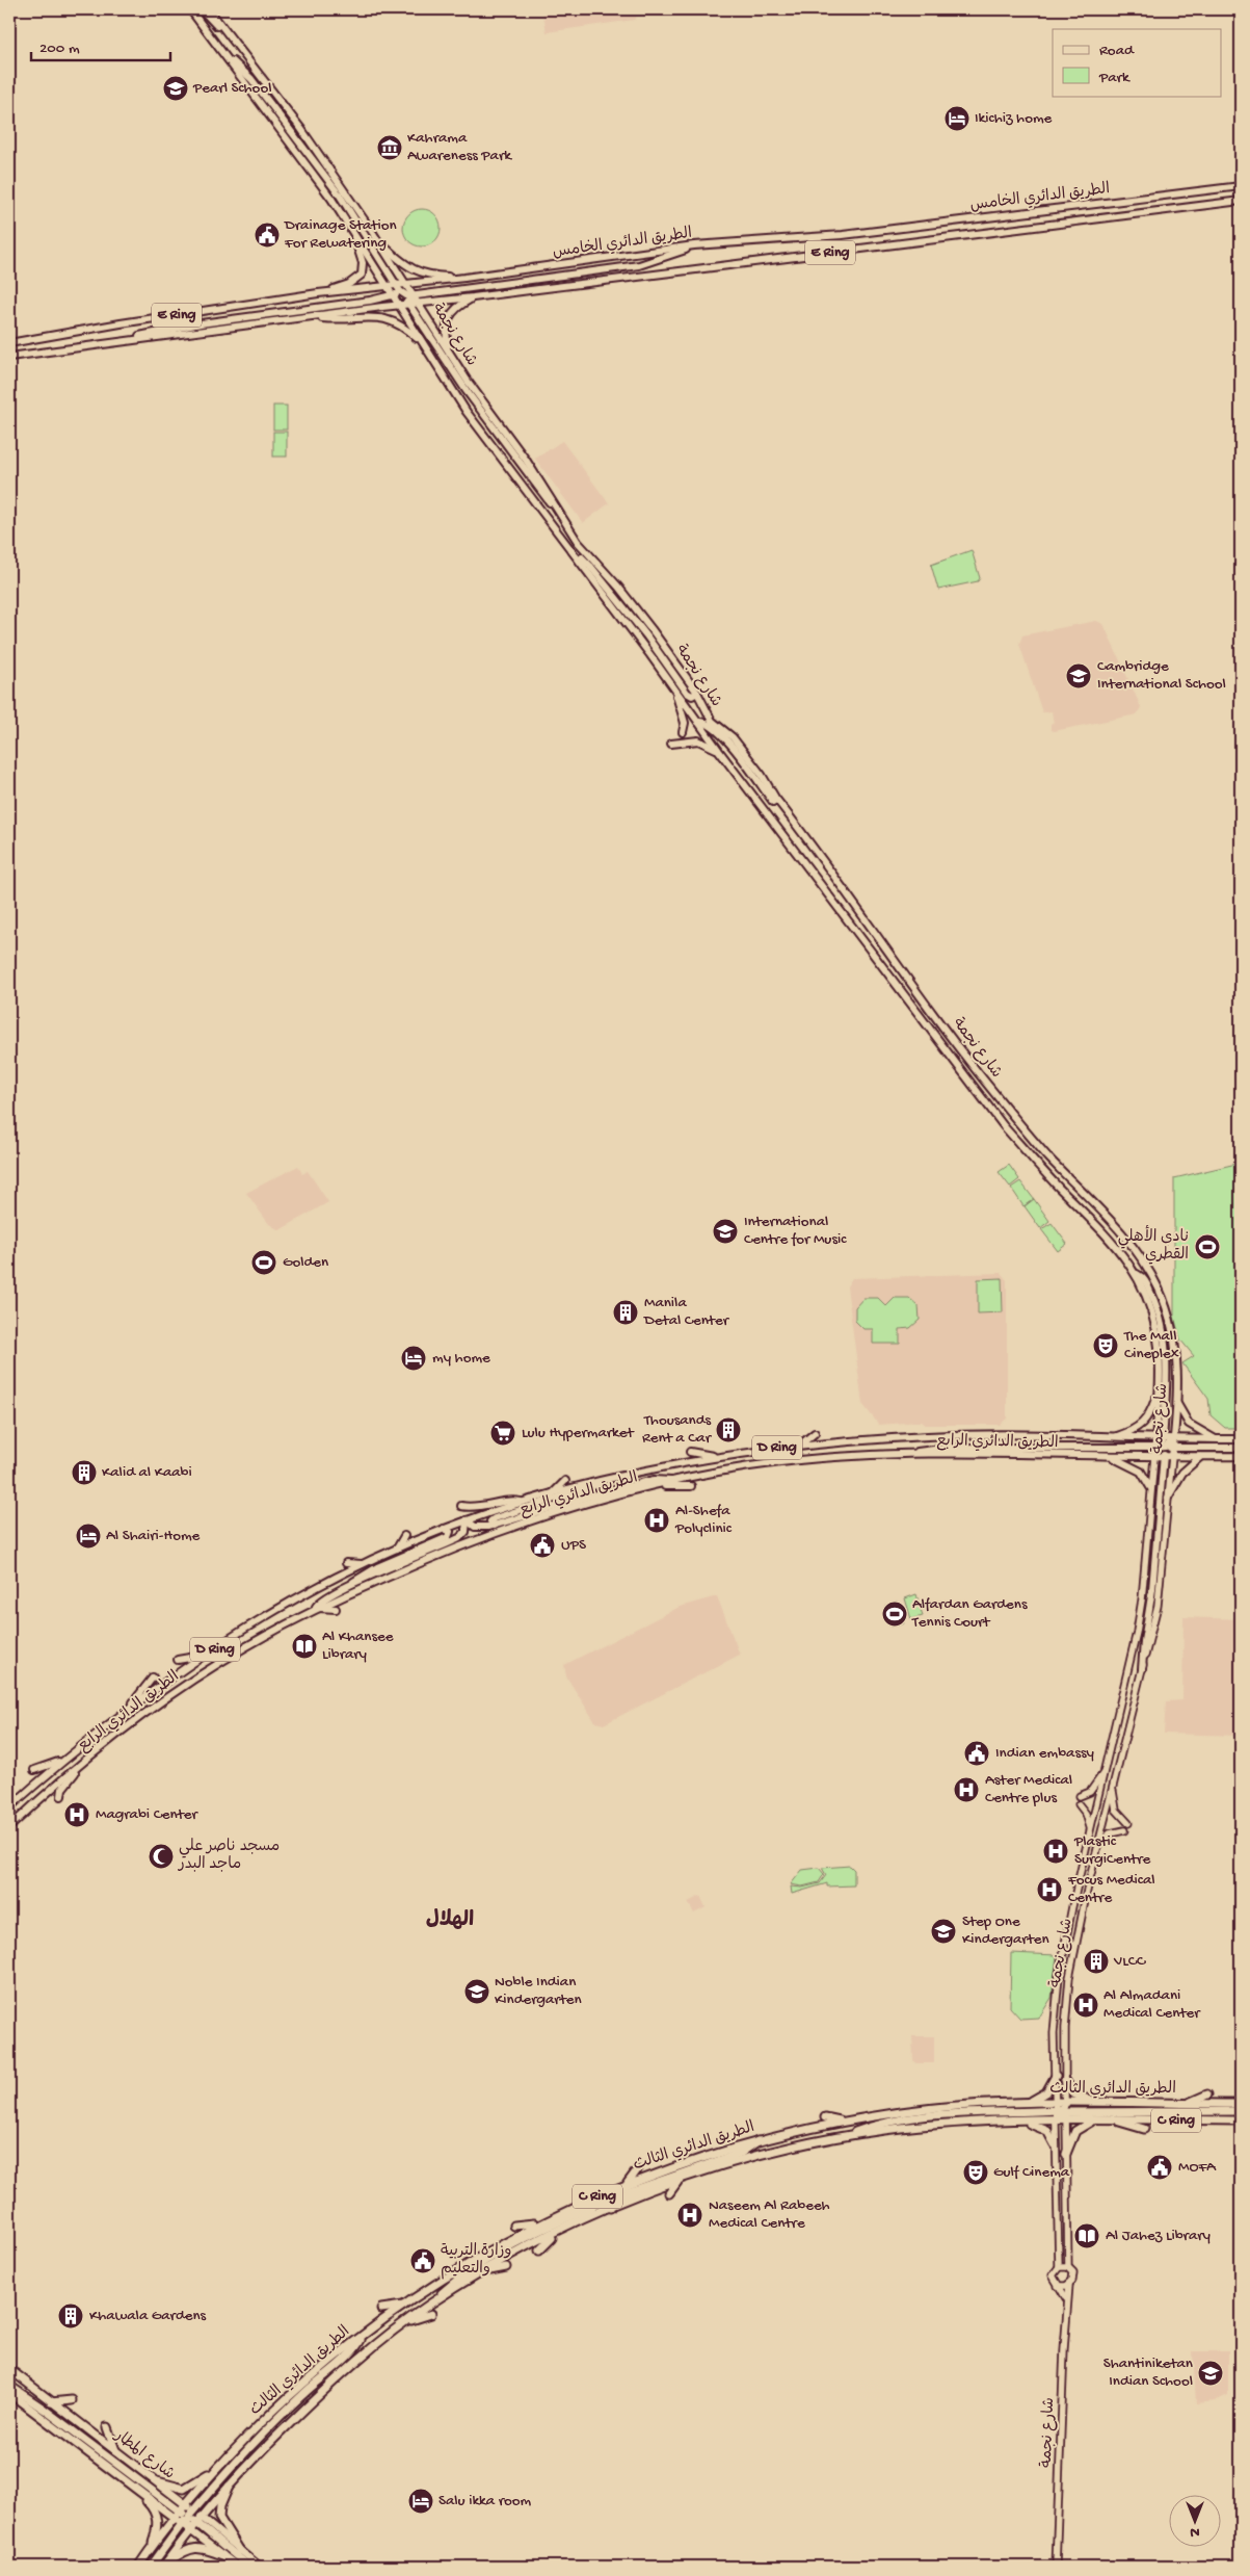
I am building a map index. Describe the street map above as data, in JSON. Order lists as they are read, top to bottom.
{
  "streets": {
    "highway": ["الطريق الدائري الثالث", "C Ring", "شارع المطار"],
    "main road": [
      "الطريق الدائري الخامس",
      "E Ring",
      "شارع نجمة",
      "الطريق الدائري الرابع",
      "D Ring"
    ]
  },
  "crossings": [
    ["الطريق الدائري الخامس", "E Ring"],
    ["الطريق الدائري الخامس", "شارع نجمة"],
    ["E Ring", "شارع نجمة"],
    ["شارع نجمة", "الطريق الدائري الرابع"],
    ["شارع نجمة", "الطريق الدائري الثالث"],
    ["الطريق الدائري الثالث", "شارع المطار"]
  ],
  "districts": ["الهلال"],
  "places": {
    "school or university": [
      "Pearl School",
      "Cambridge International School",
      "International Centre for Music",
      "Step One Kindergarten",
      "Noble Indian Kindergarten",
      "Shantiniketan Indian School"
    ],
    "hotel": [
      "Ikichiz home",
      "my home",
      "Al Shairi-Home",
      "Salu ikka room"
    ],
    "museum": ["Kahrama Awareness Park"],
    "public building": [
      "Drainage Station For Rewatering",
      "UPS",
      "Indian embassy",
      "MOFA",
      "وزارة التربية والتعليم"
    ],
    "sports": ["نادي الأهلي القطري", "Golden", "Alfardan Gardens Tennis Court"],
    "building": [
      "Manila Detal Center",
      "Thousands Rent a Car",
      "Kalid al Kaabi",
      "VLCC",
      "Khawala Gardens"
    ],
    "theatre": ["The Mall Cineplex", "Gulf Cinema"],
    "supermarket": ["Lulu Hypermarket"],
    "hospital": [
      "Al-Shefa Polyclinic",
      "Aster Medical Centre plus",
      "Magrabi Center",
      "Plastic SurgiCentre",
      "Focus Medical Centre",
      "Al Almadani Medical Center",
      "Naseem Al Rabeeh Medical Centre"
    ],
    "library": ["Al Khansee Library", "Al Jahez Library"],
    "mosque": ["مسجد ناصر علي ماجد البدر"]
  },
  "legend": ["Road", "Park"],
  "scale_bar": "200 m",
  "north": "bottom"
}
